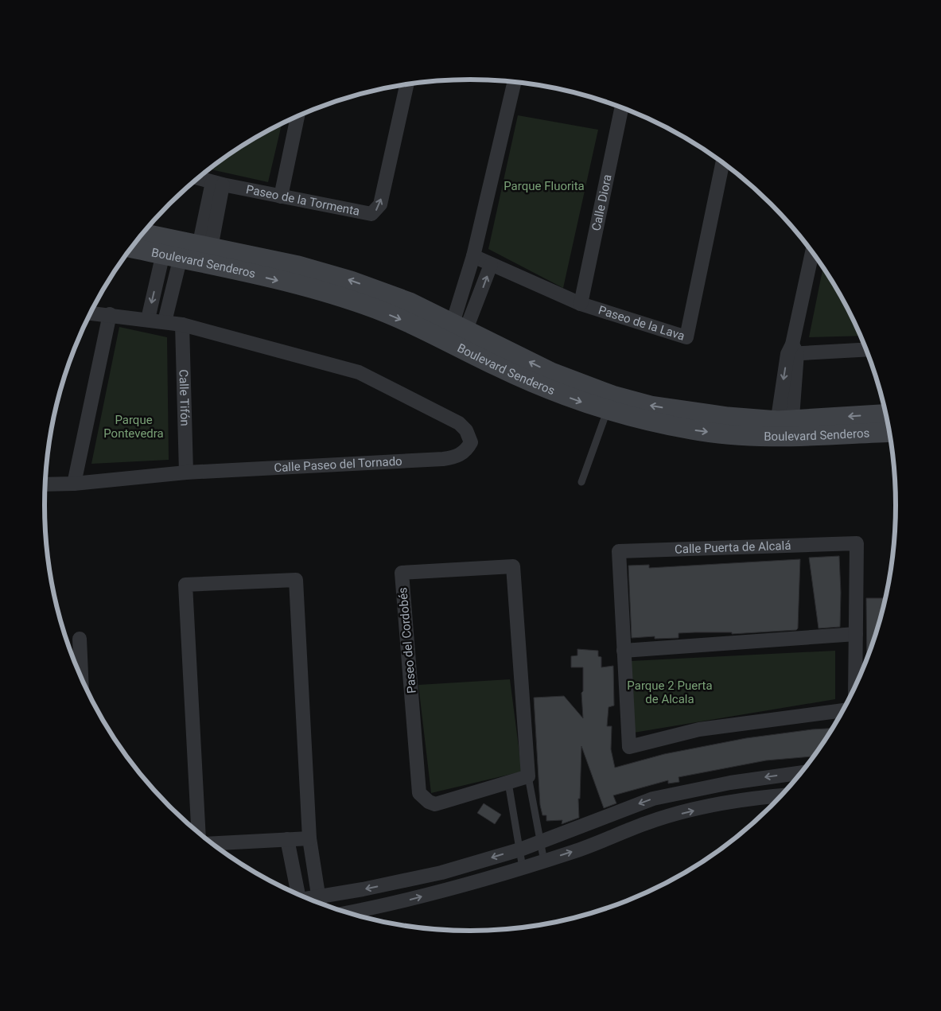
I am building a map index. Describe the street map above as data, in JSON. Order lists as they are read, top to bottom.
{
  "streets": {
    "main road": ["Boulevard Senderos"],
    "street": [
      "Paseo de la Tormenta",
      "Calle Diora",
      "Paseo de la Lava",
      "Calle Tifón",
      "Calle Paseo del Tornado",
      "Calle Puerta de Alcalá",
      "Paseo del Cordobés"
    ]
  },
  "crossings": [
    ["Calle Diora", "Paseo de la Lava"],
    ["Calle Tifón", "Calle Paseo del Tornado"]
  ],
  "parks": ["Parque Fluorita", "Parque Pontevedra", "Parque 2 Puerta de Alcala"]
}
